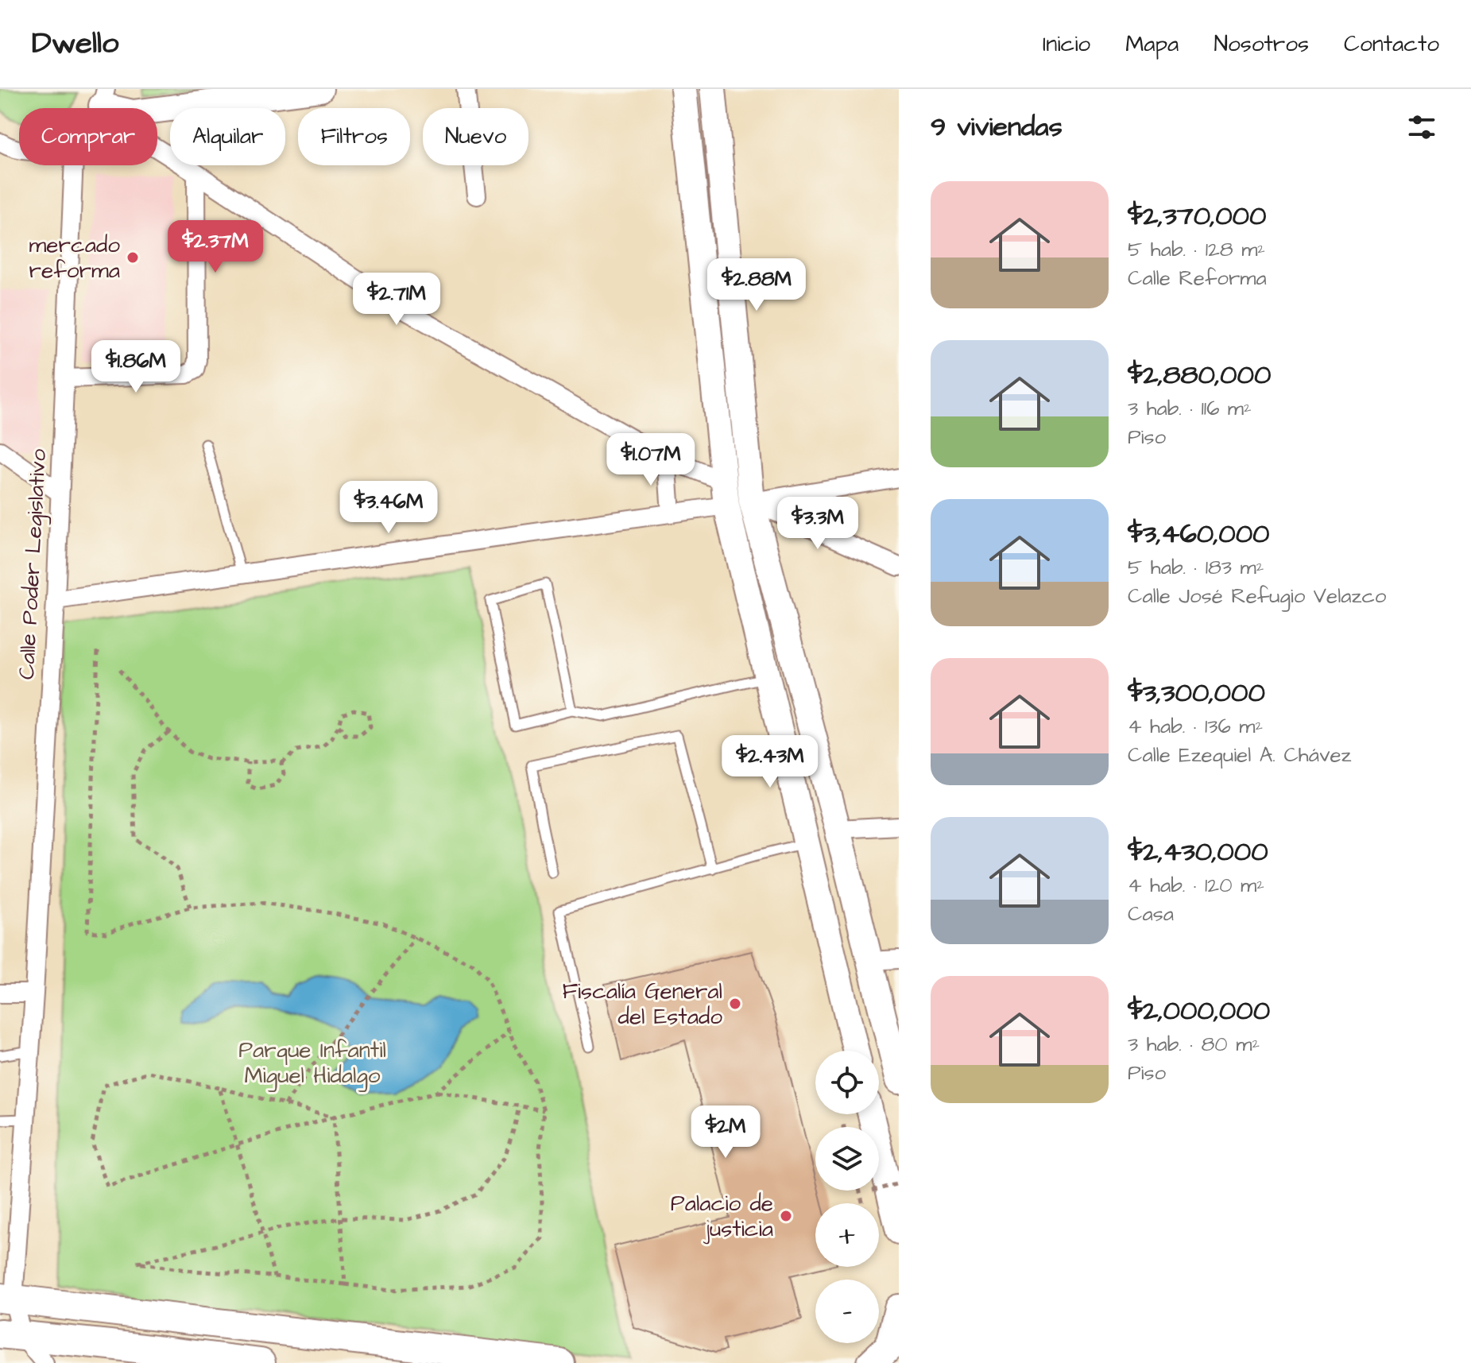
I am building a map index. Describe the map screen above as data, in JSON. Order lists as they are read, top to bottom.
{
  "streets": {
    "street": ["Calle Poder Legislativo"]
  },
  "parks": ["Parque Infantil Miguel Hidalgo"],
  "places": ["mercado reforma", "Fiscalía General del Estado", "Palacio de justicia"],
  "page": {
    "header": "Dwello",
    "nav": [
      "Inicio",
      "Mapa",
      "Nosotros",
      "Contacto"
    ],
    "heading": "9 viviendas",
    "chip": [
      "Comprar",
      "Alquilar",
      "Filtros",
      "Nuevo"
    ],
    "list": [
      {
        "name": "$2,370,000",
        "note": "5 hab. · 128 m² · Calle Reforma"
      },
      {
        "name": "$2,880,000",
        "note": "3 hab. · 116 m² · Piso"
      },
      {
        "name": "$3,460,000",
        "note": "5 hab. · 183 m² · Calle José Refugio Velazco"
      },
      {
        "name": "$3,300,000",
        "note": "4 hab. · 136 m² · Calle Ezequiel A. Chávez"
      },
      {
        "name": "$2,430,000",
        "note": "4 hab. · 120 m² · Casa"
      },
      {
        "name": "$2,000,000",
        "note": "3 hab. · 80 m² · Piso"
      }
    ],
    "price": [
      "$2.37M",
      "$2.88M",
      "$2.71M",
      "$1.86M",
      "$1.07M",
      "$3.46M",
      "$3.3M",
      "$2.43M",
      "$2M"
    ],
    "map_buttons": ["+", "−"]
  }
}
